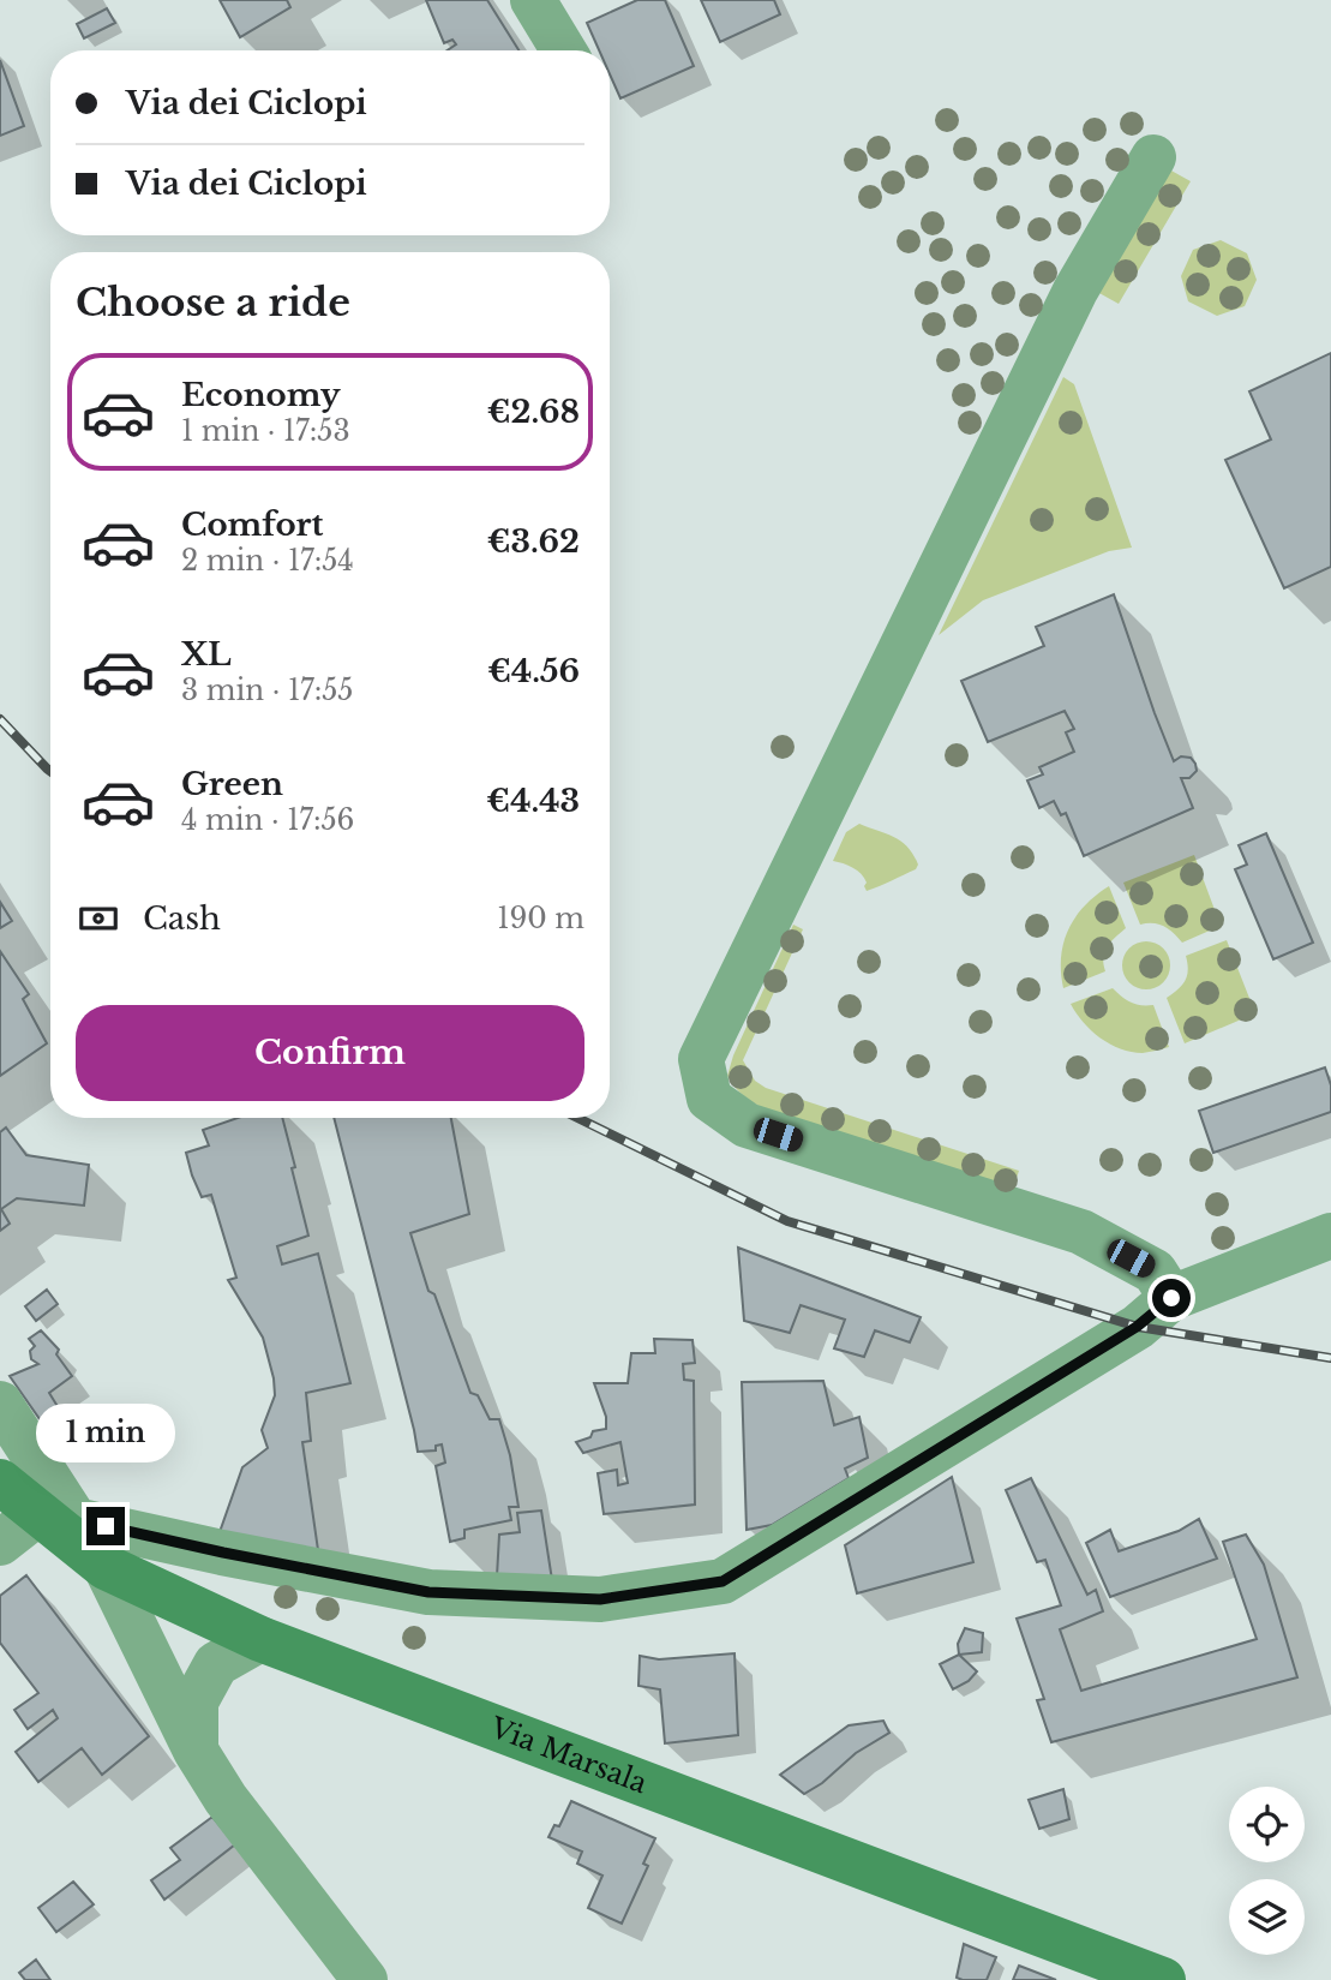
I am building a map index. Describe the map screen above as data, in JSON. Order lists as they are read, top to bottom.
{
  "streets": {
    "main road": ["Via Marsala"]
  },
  "page": {
    "banner": ["Via dei Ciclopi", "Via dei Ciclopi"],
    "heading": "Choose a ride",
    "list": [
      {
        "name": "Economy",
        "note": "1 min · 17:53",
        "value": "€2.68"
      },
      {
        "name": "Comfort",
        "note": "2 min · 17:54",
        "value": "€3.62"
      },
      {
        "name": "XL",
        "note": "3 min · 17:55",
        "value": "€4.56"
      },
      {
        "name": "Green",
        "note": "4 min · 17:56",
        "value": "€4.43"
      }
    ],
    "pay": ["Cash", "190 m"],
    "buttons": "Confirm",
    "bubble": "1 min"
  }
}
